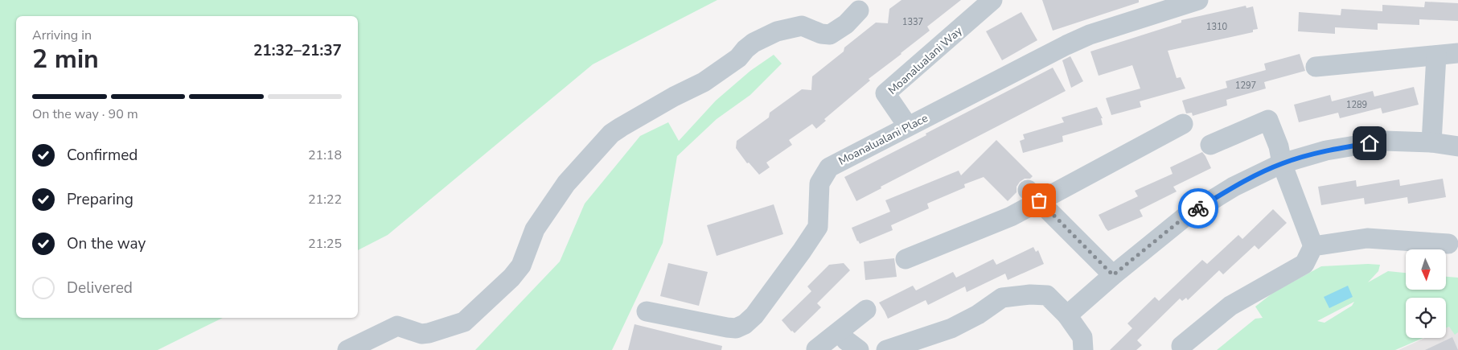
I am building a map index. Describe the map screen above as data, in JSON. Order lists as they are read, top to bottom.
{
  "streets": {
    "street": ["Moanalualani Way", "Moanalualani Place"]
  },
  "crossings": [
    ["Moanalualani Way", "Moanalualani Place"]
  ],
  "house_numbers": [
    "1337",
    "1310",
    "1297",
    "1289"
  ],
  "north": "bottom",
  "page": {
    "heading": ["2 min", "Arriving in", "21:32–21:37"],
    "bar": "On the way · 90 m",
    "list": [
      ["Confirmed", "21:18"],
      ["Preparing", "21:22"],
      ["On the way", "21:25"],
      "Delivered"
    ]
  }
}
